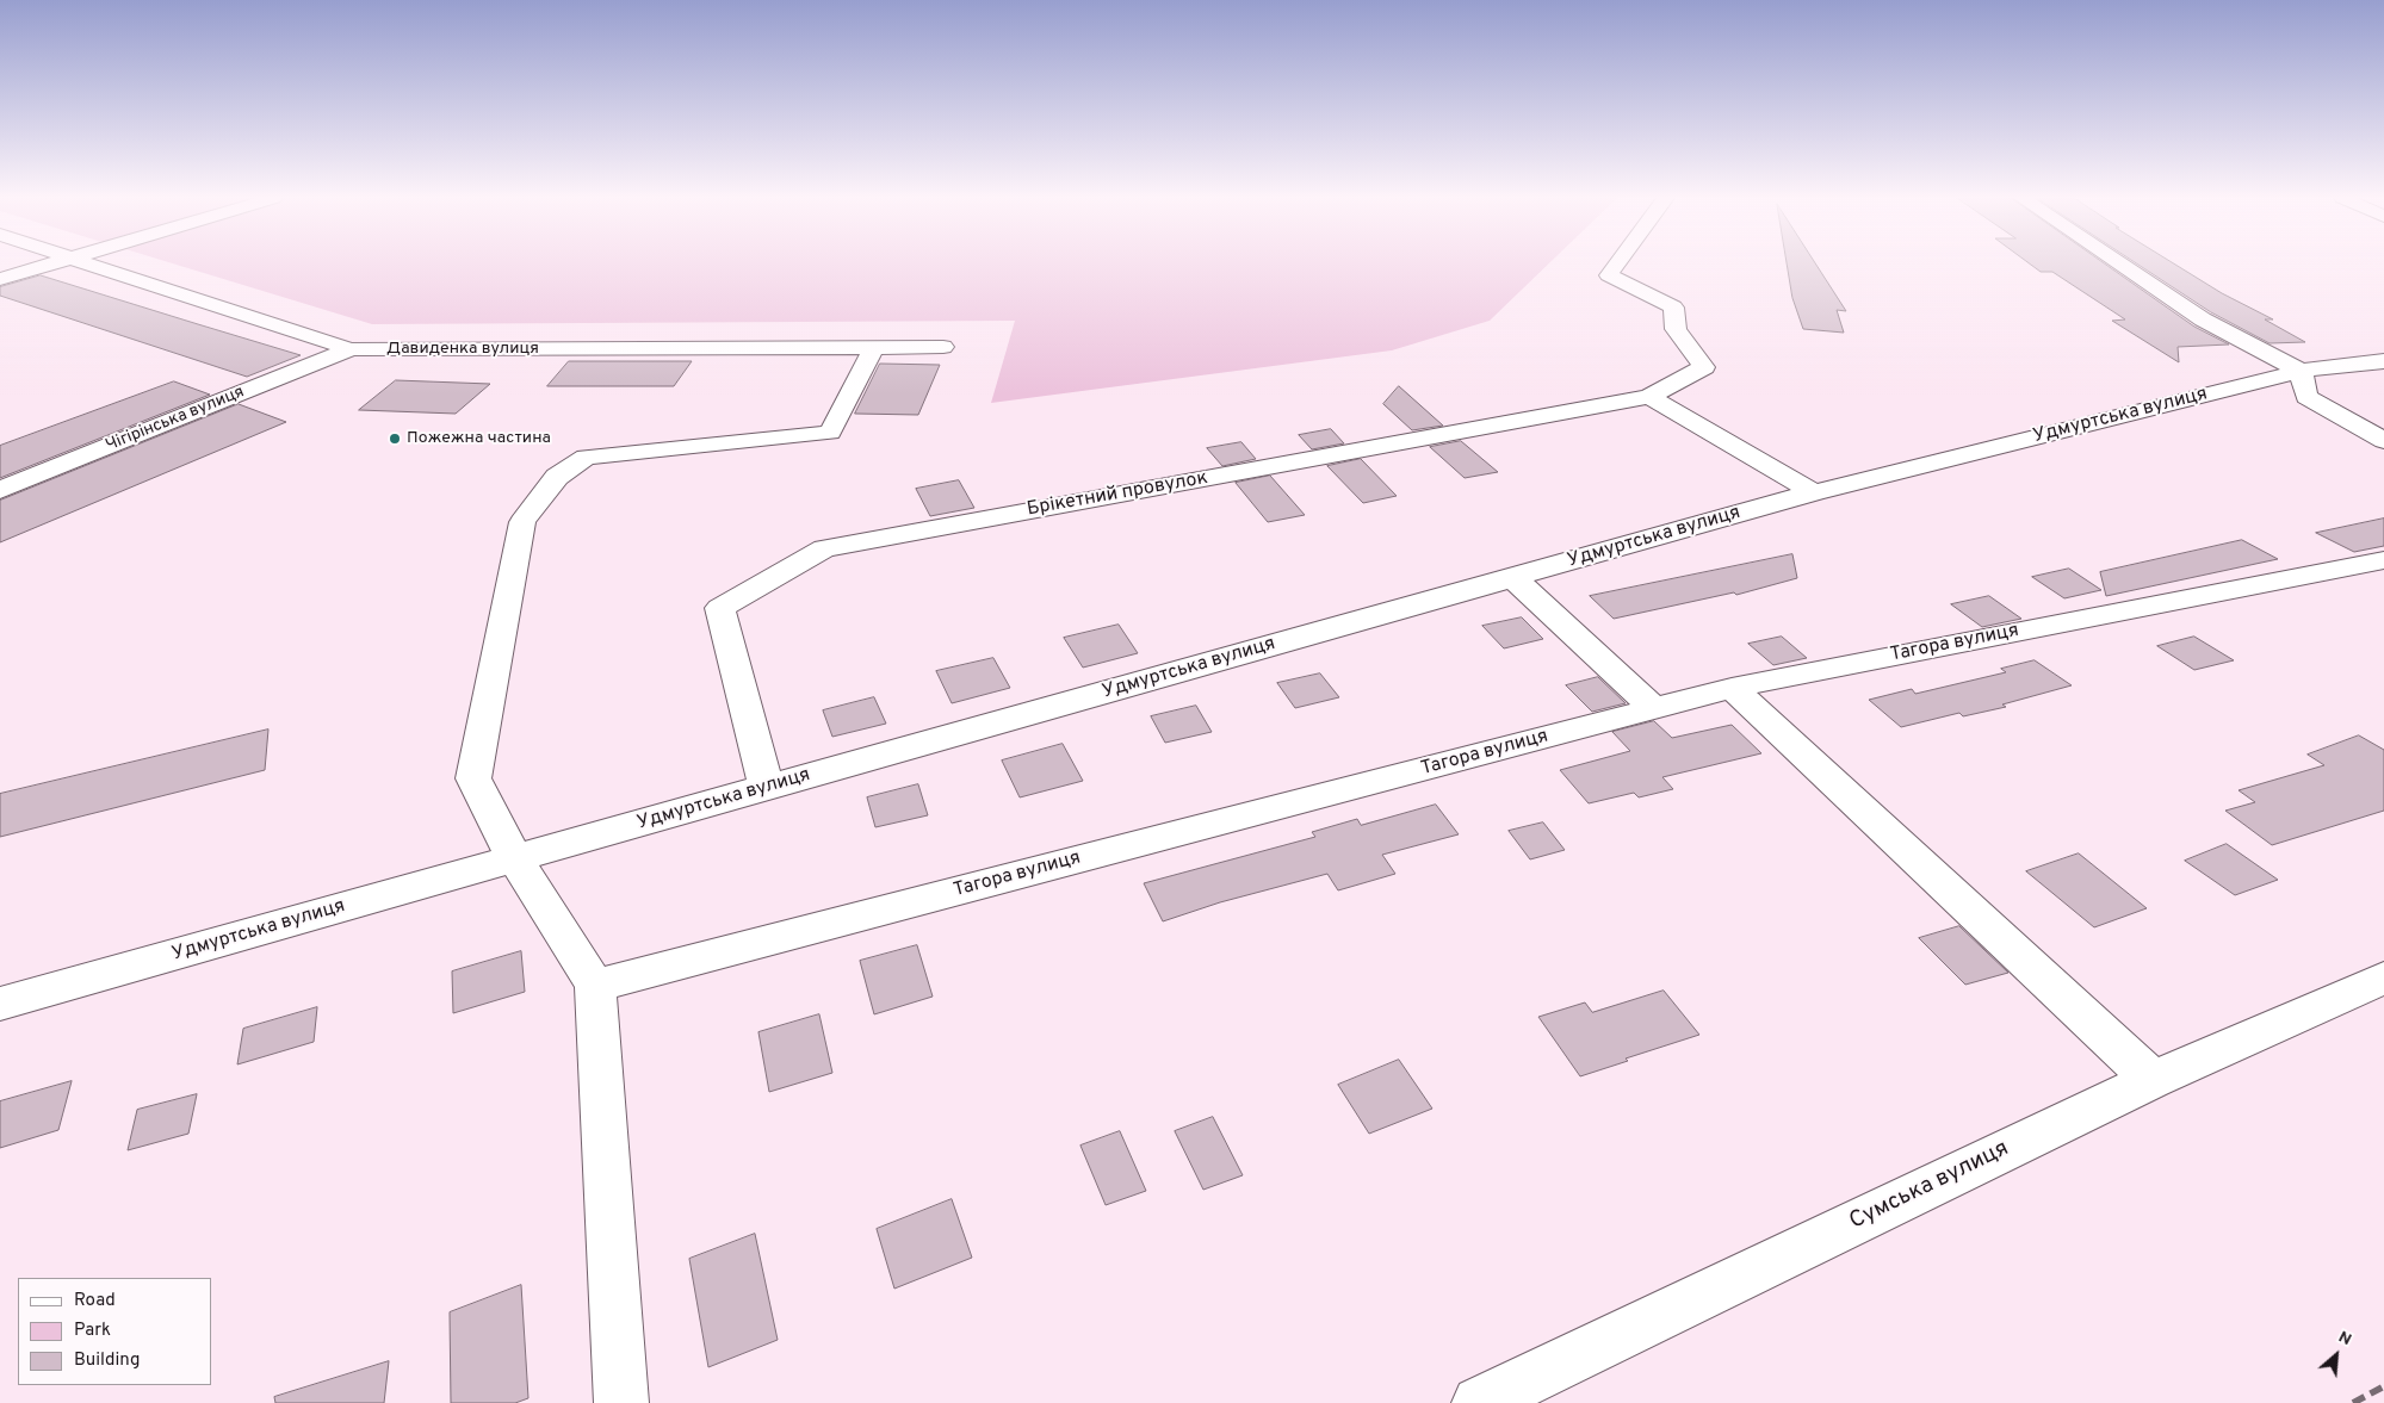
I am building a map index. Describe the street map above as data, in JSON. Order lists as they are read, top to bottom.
{
  "streets": {
    "street": [
      "Давиденка вулиця",
      "Удмуртська вулиця",
      "Чiгiрiнська вулиця",
      "Брiкетний провулок",
      "Тагора вулиця",
      "Сумська вулиця"
    ]
  },
  "crossings": [
    ["Давиденка вулиця", "Чiгiрiнська вулиця"],
    ["Удмуртська вулиця", "Брiкетний провулок"]
  ],
  "places": ["Пожежна частина"],
  "legend": ["Road", "Park", "Building"],
  "north": "top right"
}
